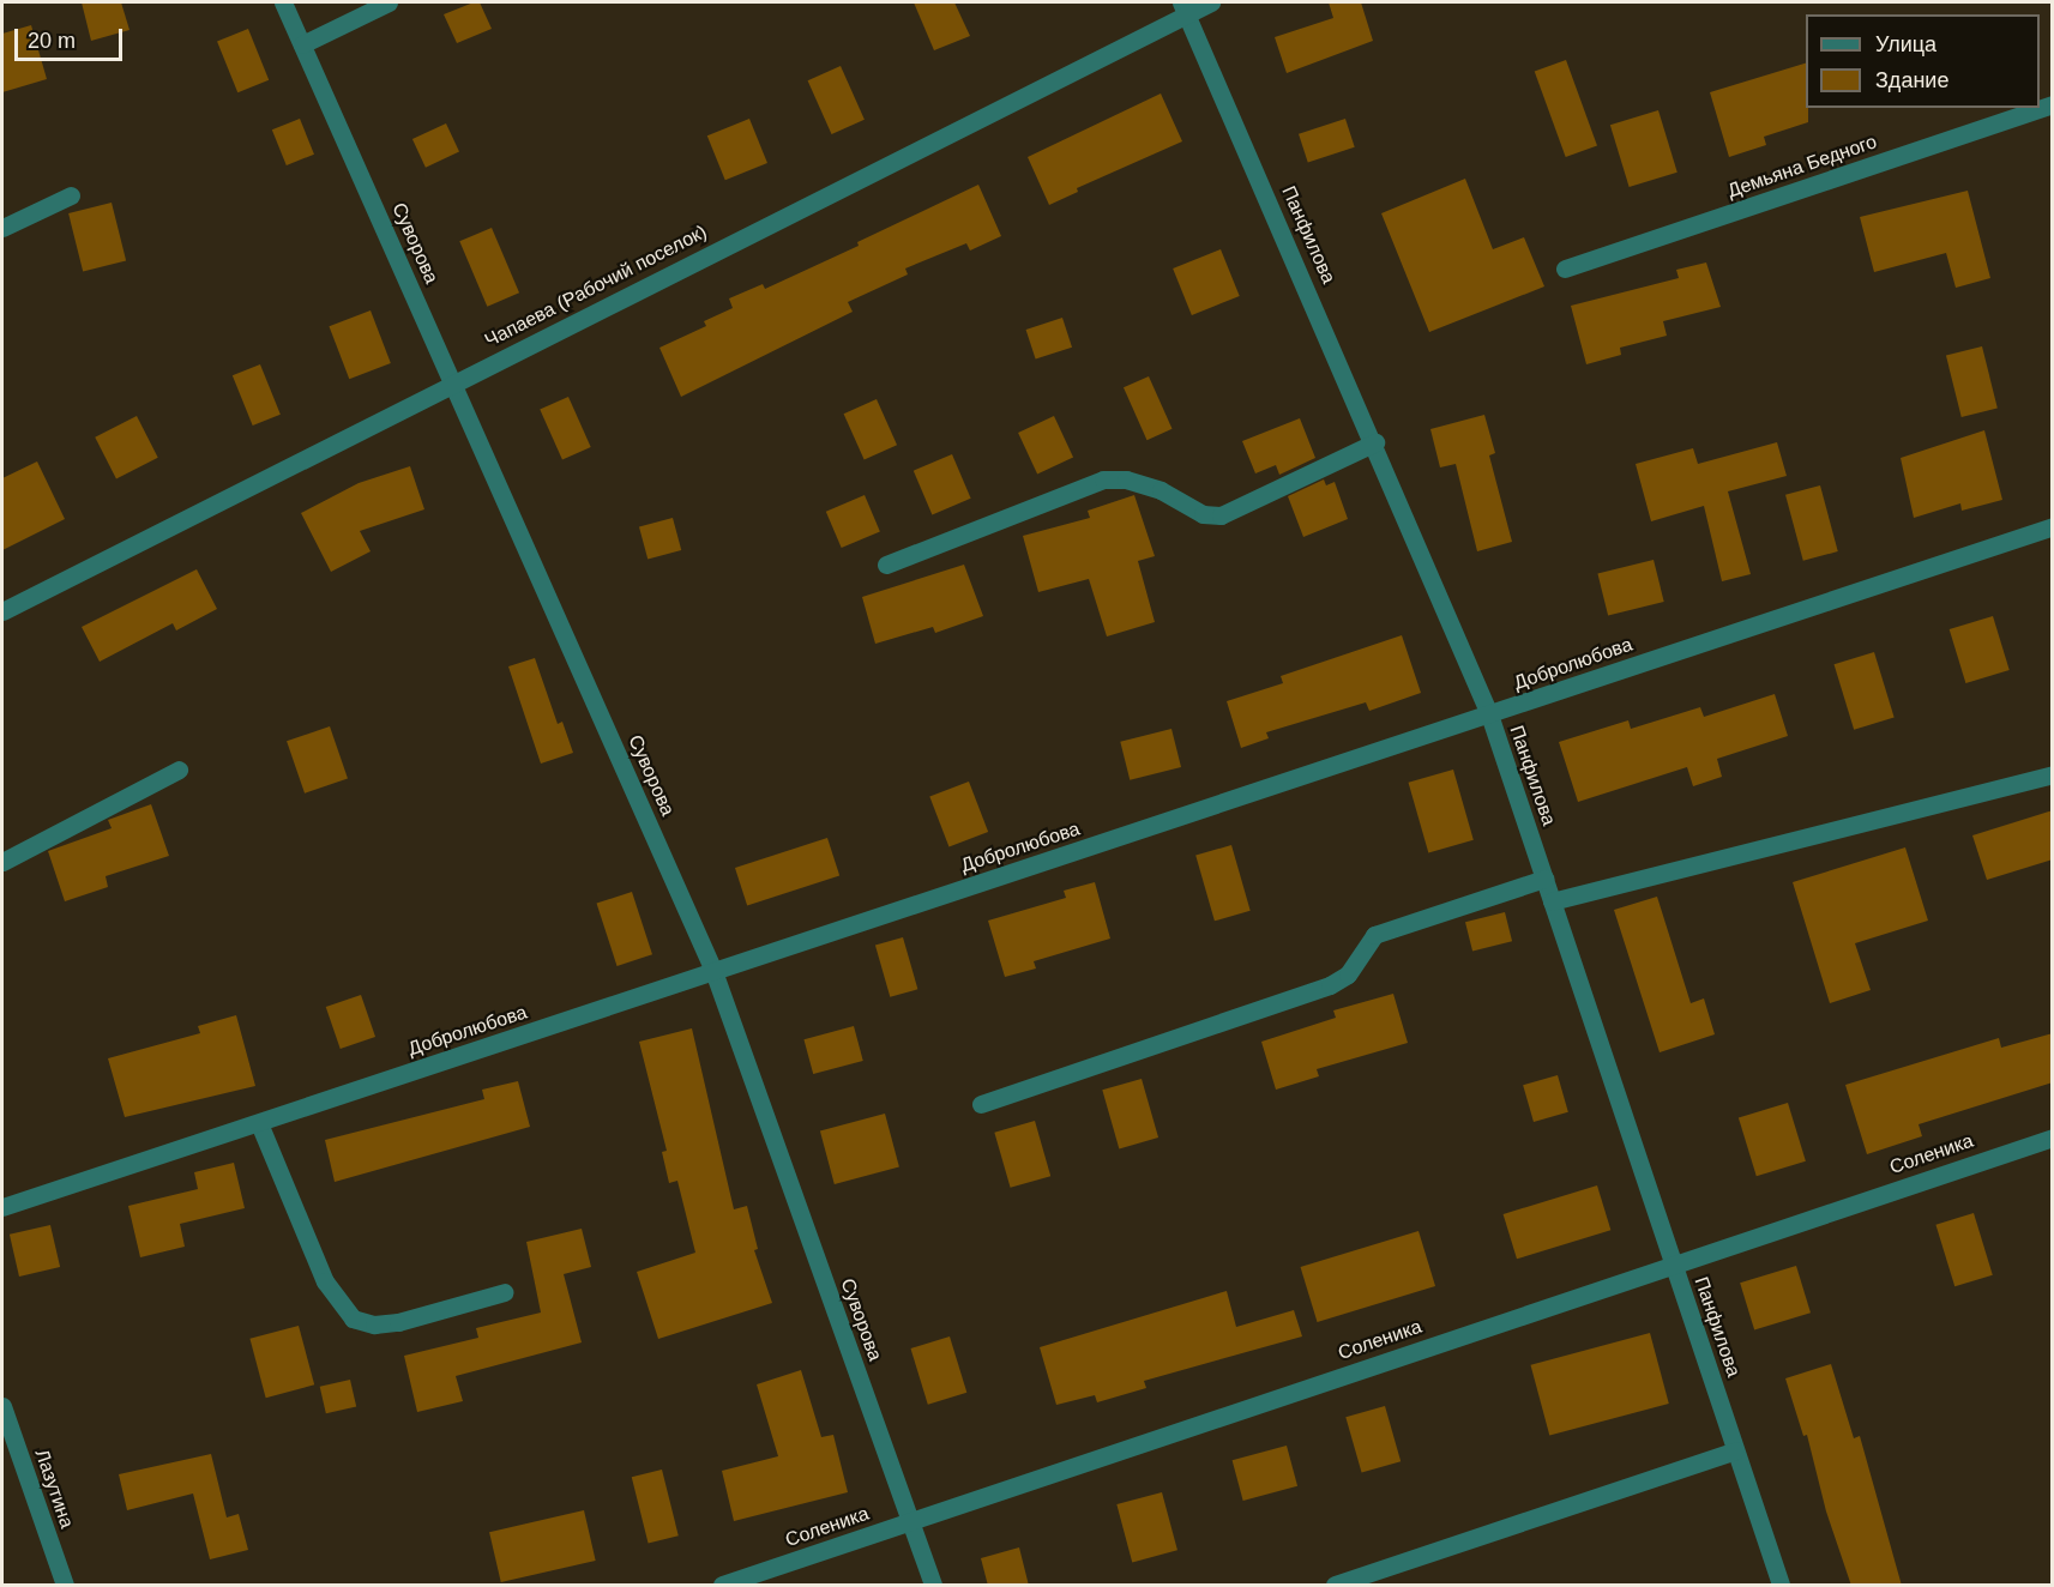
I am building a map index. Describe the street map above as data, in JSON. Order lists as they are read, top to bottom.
{
  "streets": {
    "street": [
      "Демьяна Бедного",
      "Панфилова",
      "Суворова",
      "Чапаева (Рабочий поселок)",
      "Добролюбова",
      "Соленика",
      "Лазутина"
    ]
  },
  "crossings": [
    ["Панфилова", "Чапаева (Рабочий поселок)"],
    ["Панфилова", "Добролюбова"],
    ["Панфилова", "Соленика"],
    ["Суворова", "Чапаева (Рабочий поселок)"],
    ["Суворова", "Добролюбова"],
    ["Суворова", "Соленика"]
  ],
  "legend": ["Улица", "Здание"],
  "scale_bar": "20 m"
}
